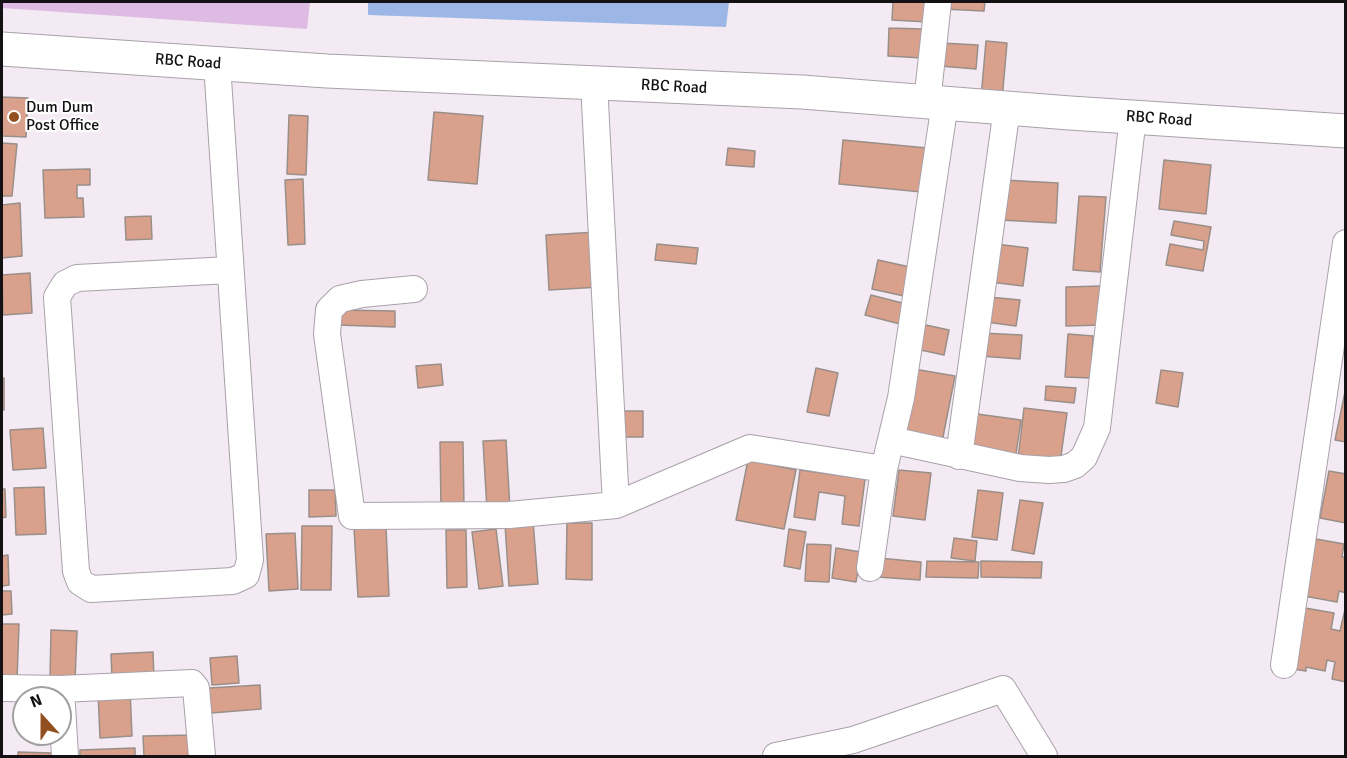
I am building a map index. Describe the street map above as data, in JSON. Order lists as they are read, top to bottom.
{
  "streets": {
    "street": ["RBC Road"]
  },
  "places": ["Dum Dum Post Office"],
  "north": "top"
}
